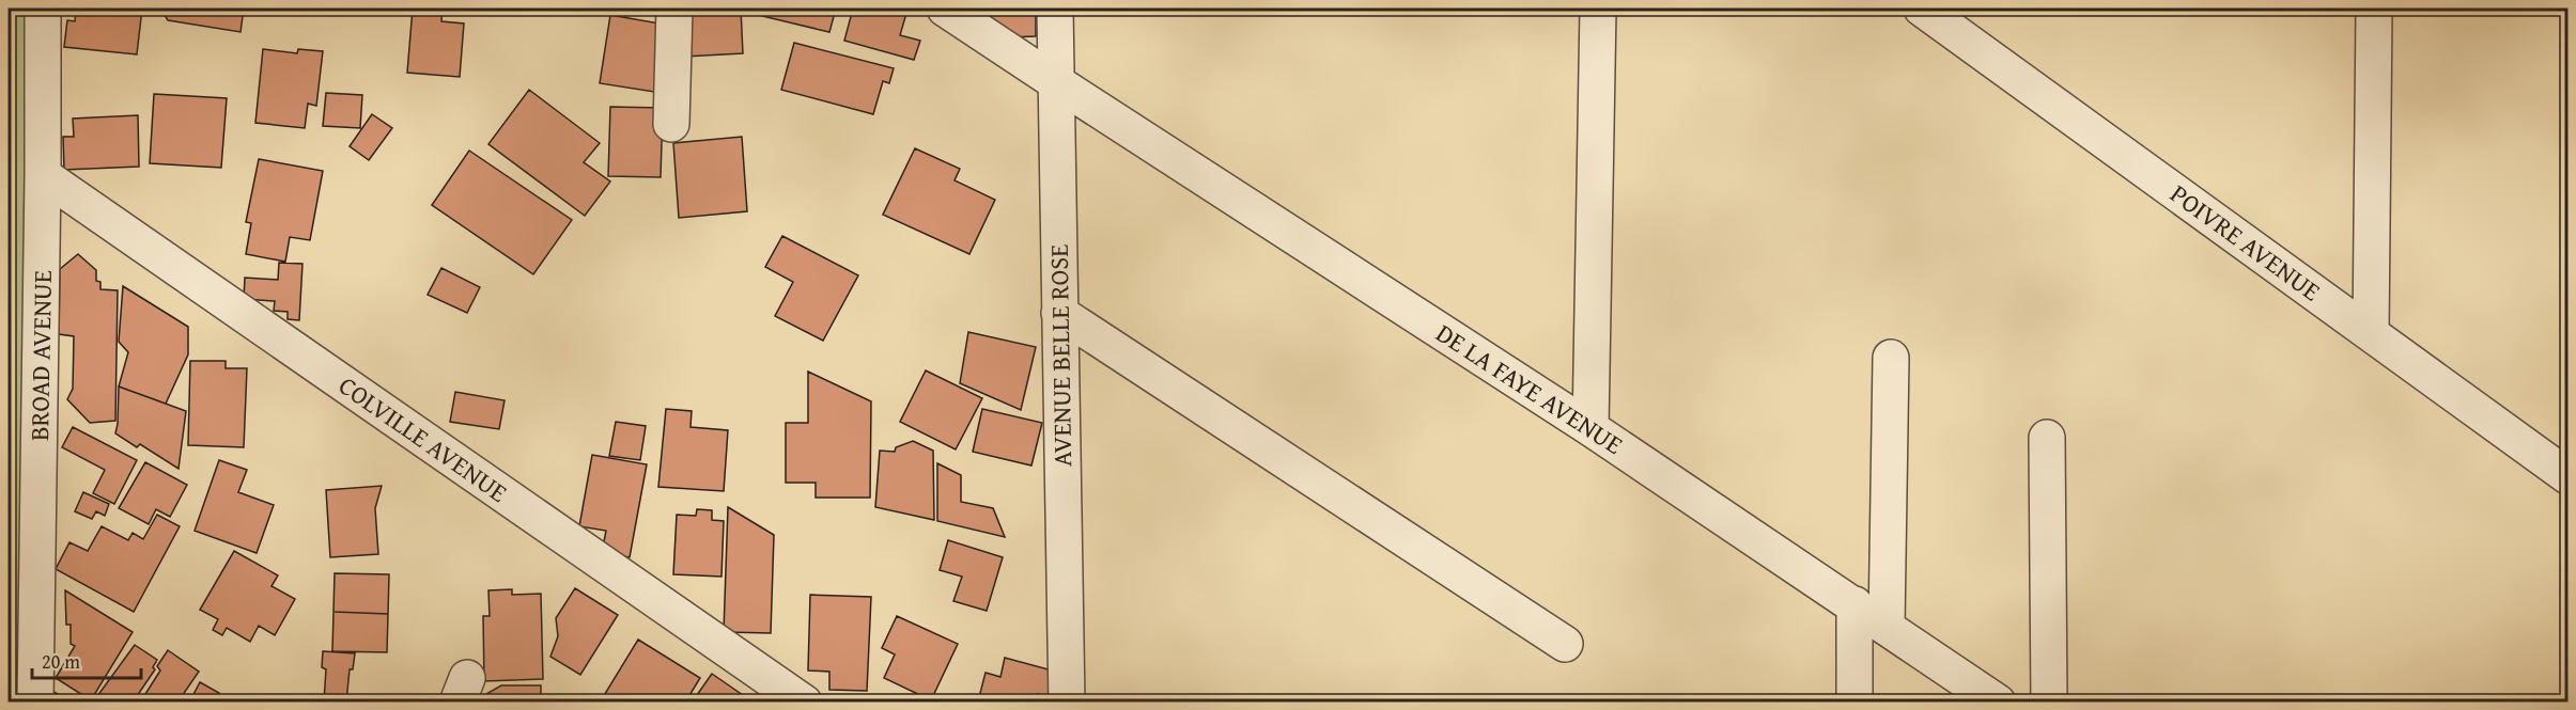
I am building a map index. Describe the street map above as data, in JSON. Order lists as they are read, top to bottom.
{
  "streets": {
    "street": [
      "POIVRE AVENUE",
      "BROAD AVENUE",
      "AVENUE BELLE ROSE",
      "DE LA FAYE AVENUE",
      "COLVILLE AVENUE"
    ]
  },
  "crossings": [
    ["BROAD AVENUE", "COLVILLE AVENUE"],
    ["AVENUE BELLE ROSE", "DE LA FAYE AVENUE"]
  ],
  "scale_bar": "20 m"
}
